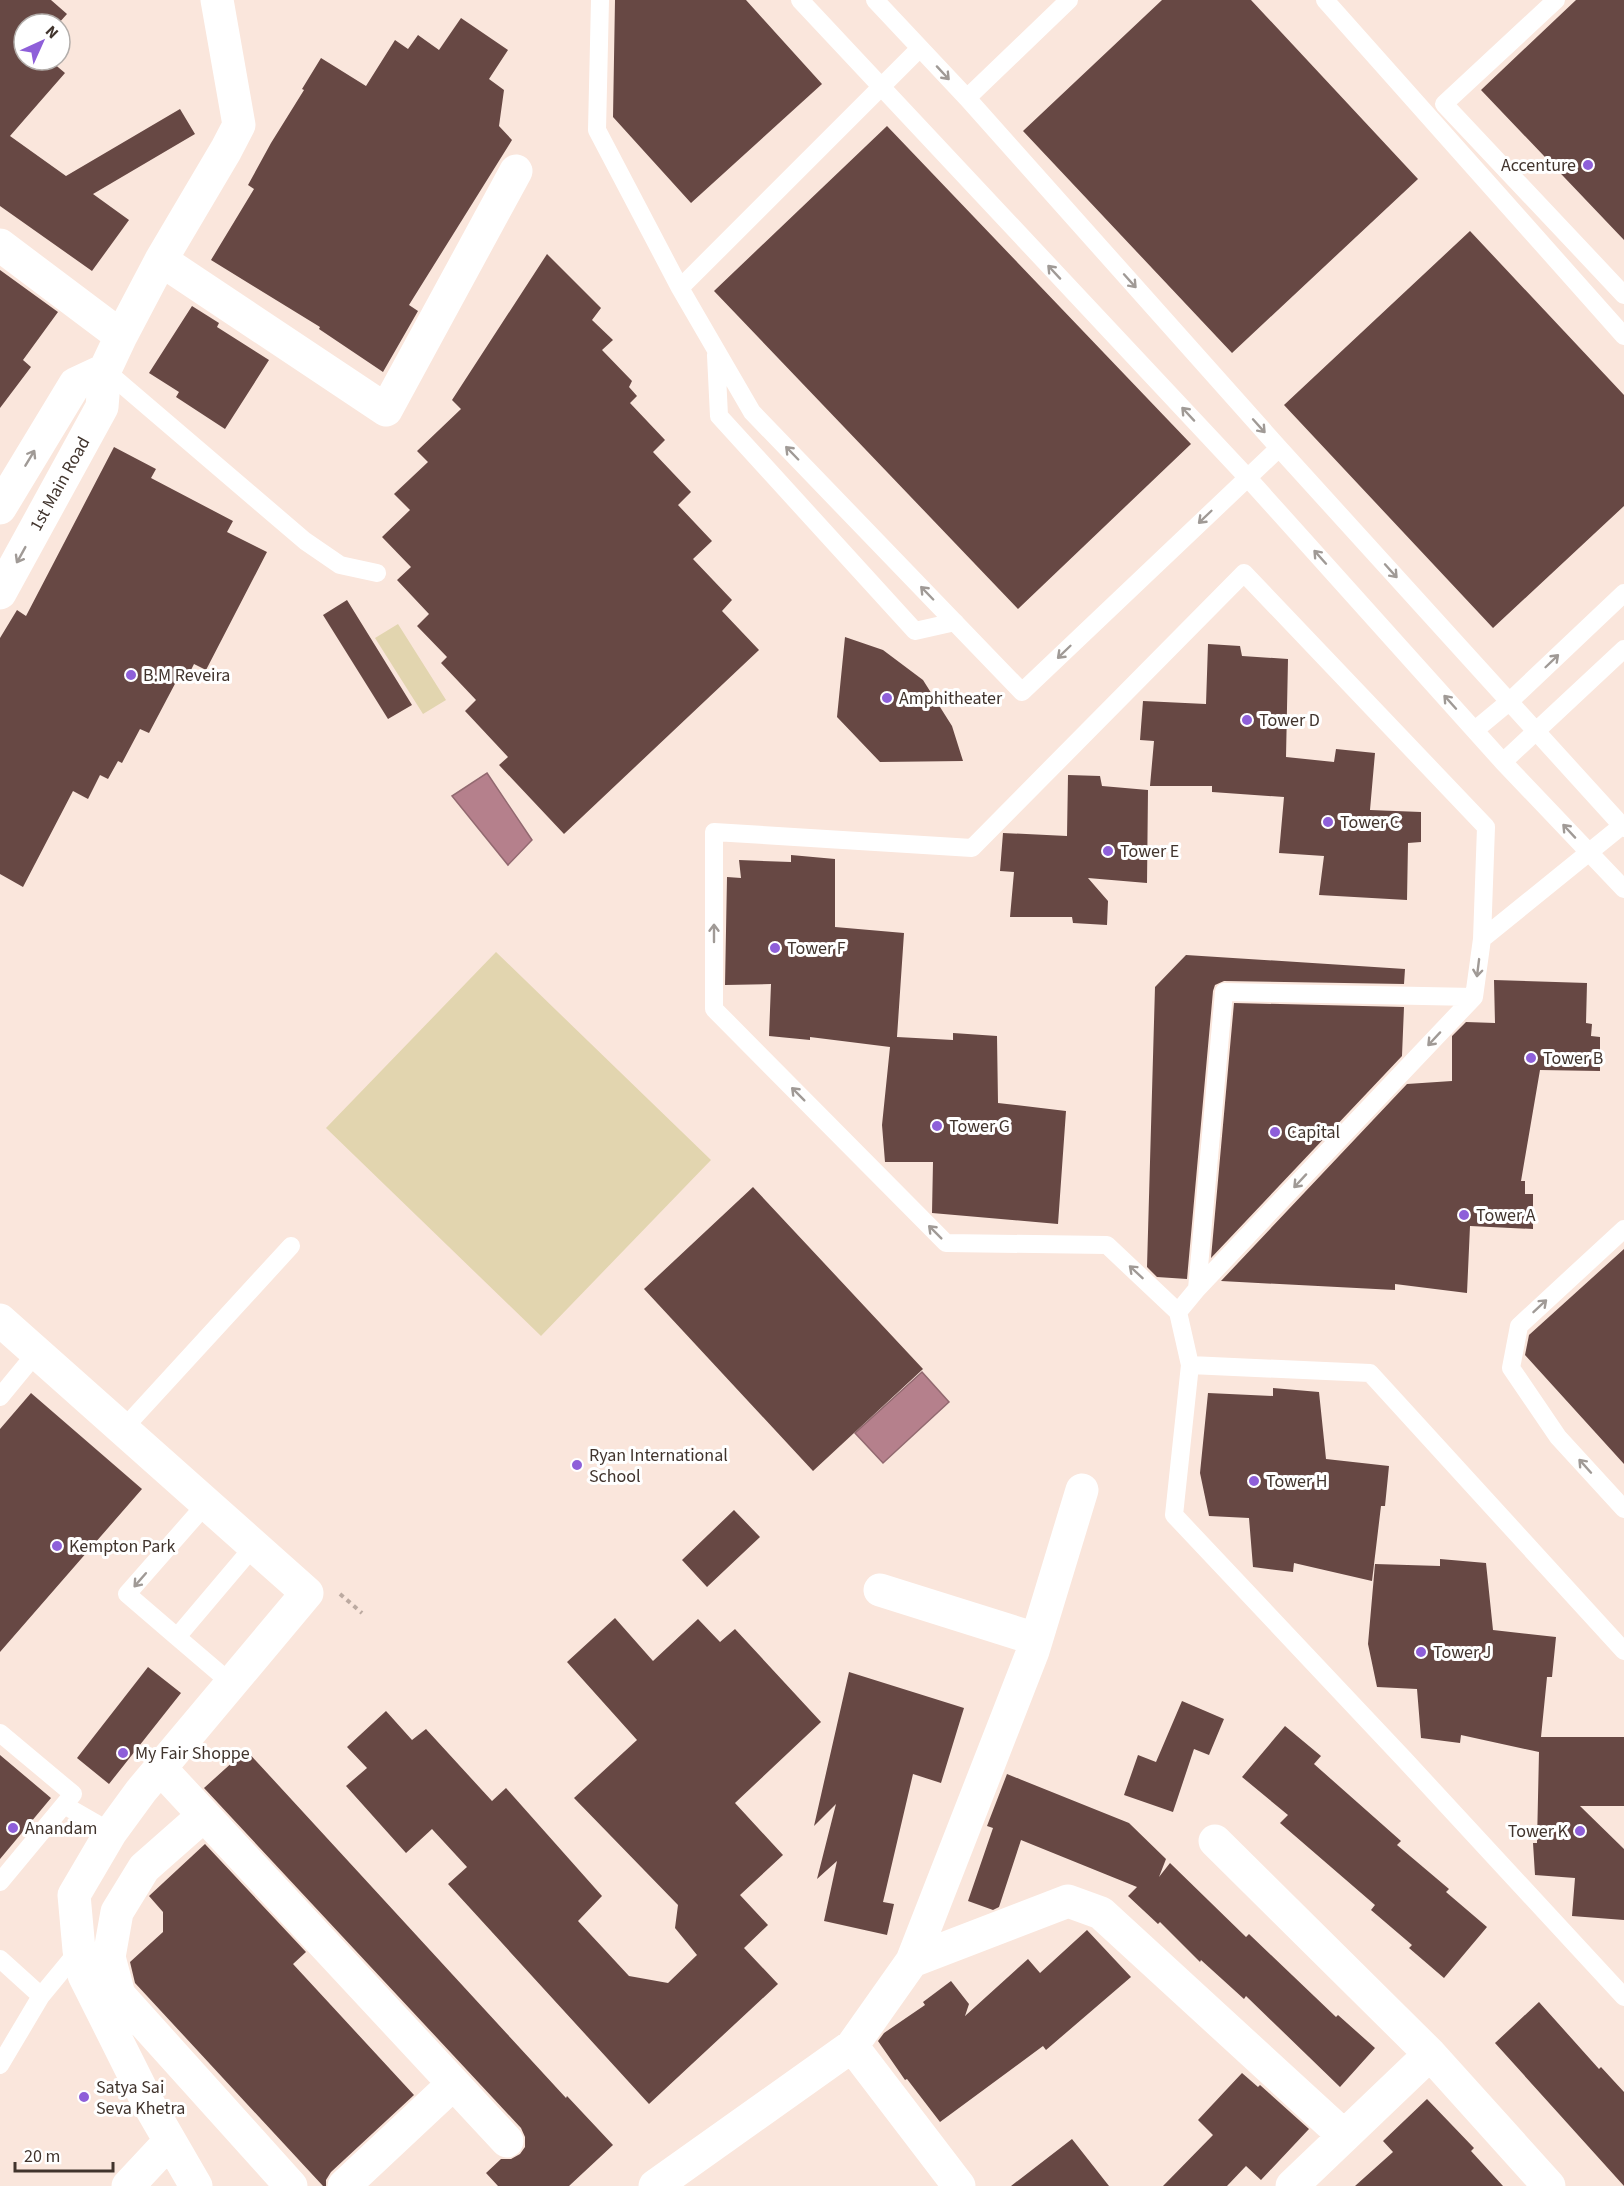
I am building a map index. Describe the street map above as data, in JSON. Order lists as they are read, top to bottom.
{
  "streets": {
    "street": ["1st Main Road"]
  },
  "places": [
    "Accenture",
    "B.M Reveira",
    "Amphitheater",
    "Tower D",
    "Tower C",
    "Tower E",
    "Tower F",
    "Tower B",
    "Tower G",
    "Capital",
    "Tower A",
    "Ryan International School",
    "Tower H",
    "Kempton Park",
    "Tower J",
    "My Fair Shoppe",
    "Anandam",
    "Tower K",
    "Satya Sai Seva Khetra"
  ],
  "scale_bar": "20 m",
  "north": "top right"
}
